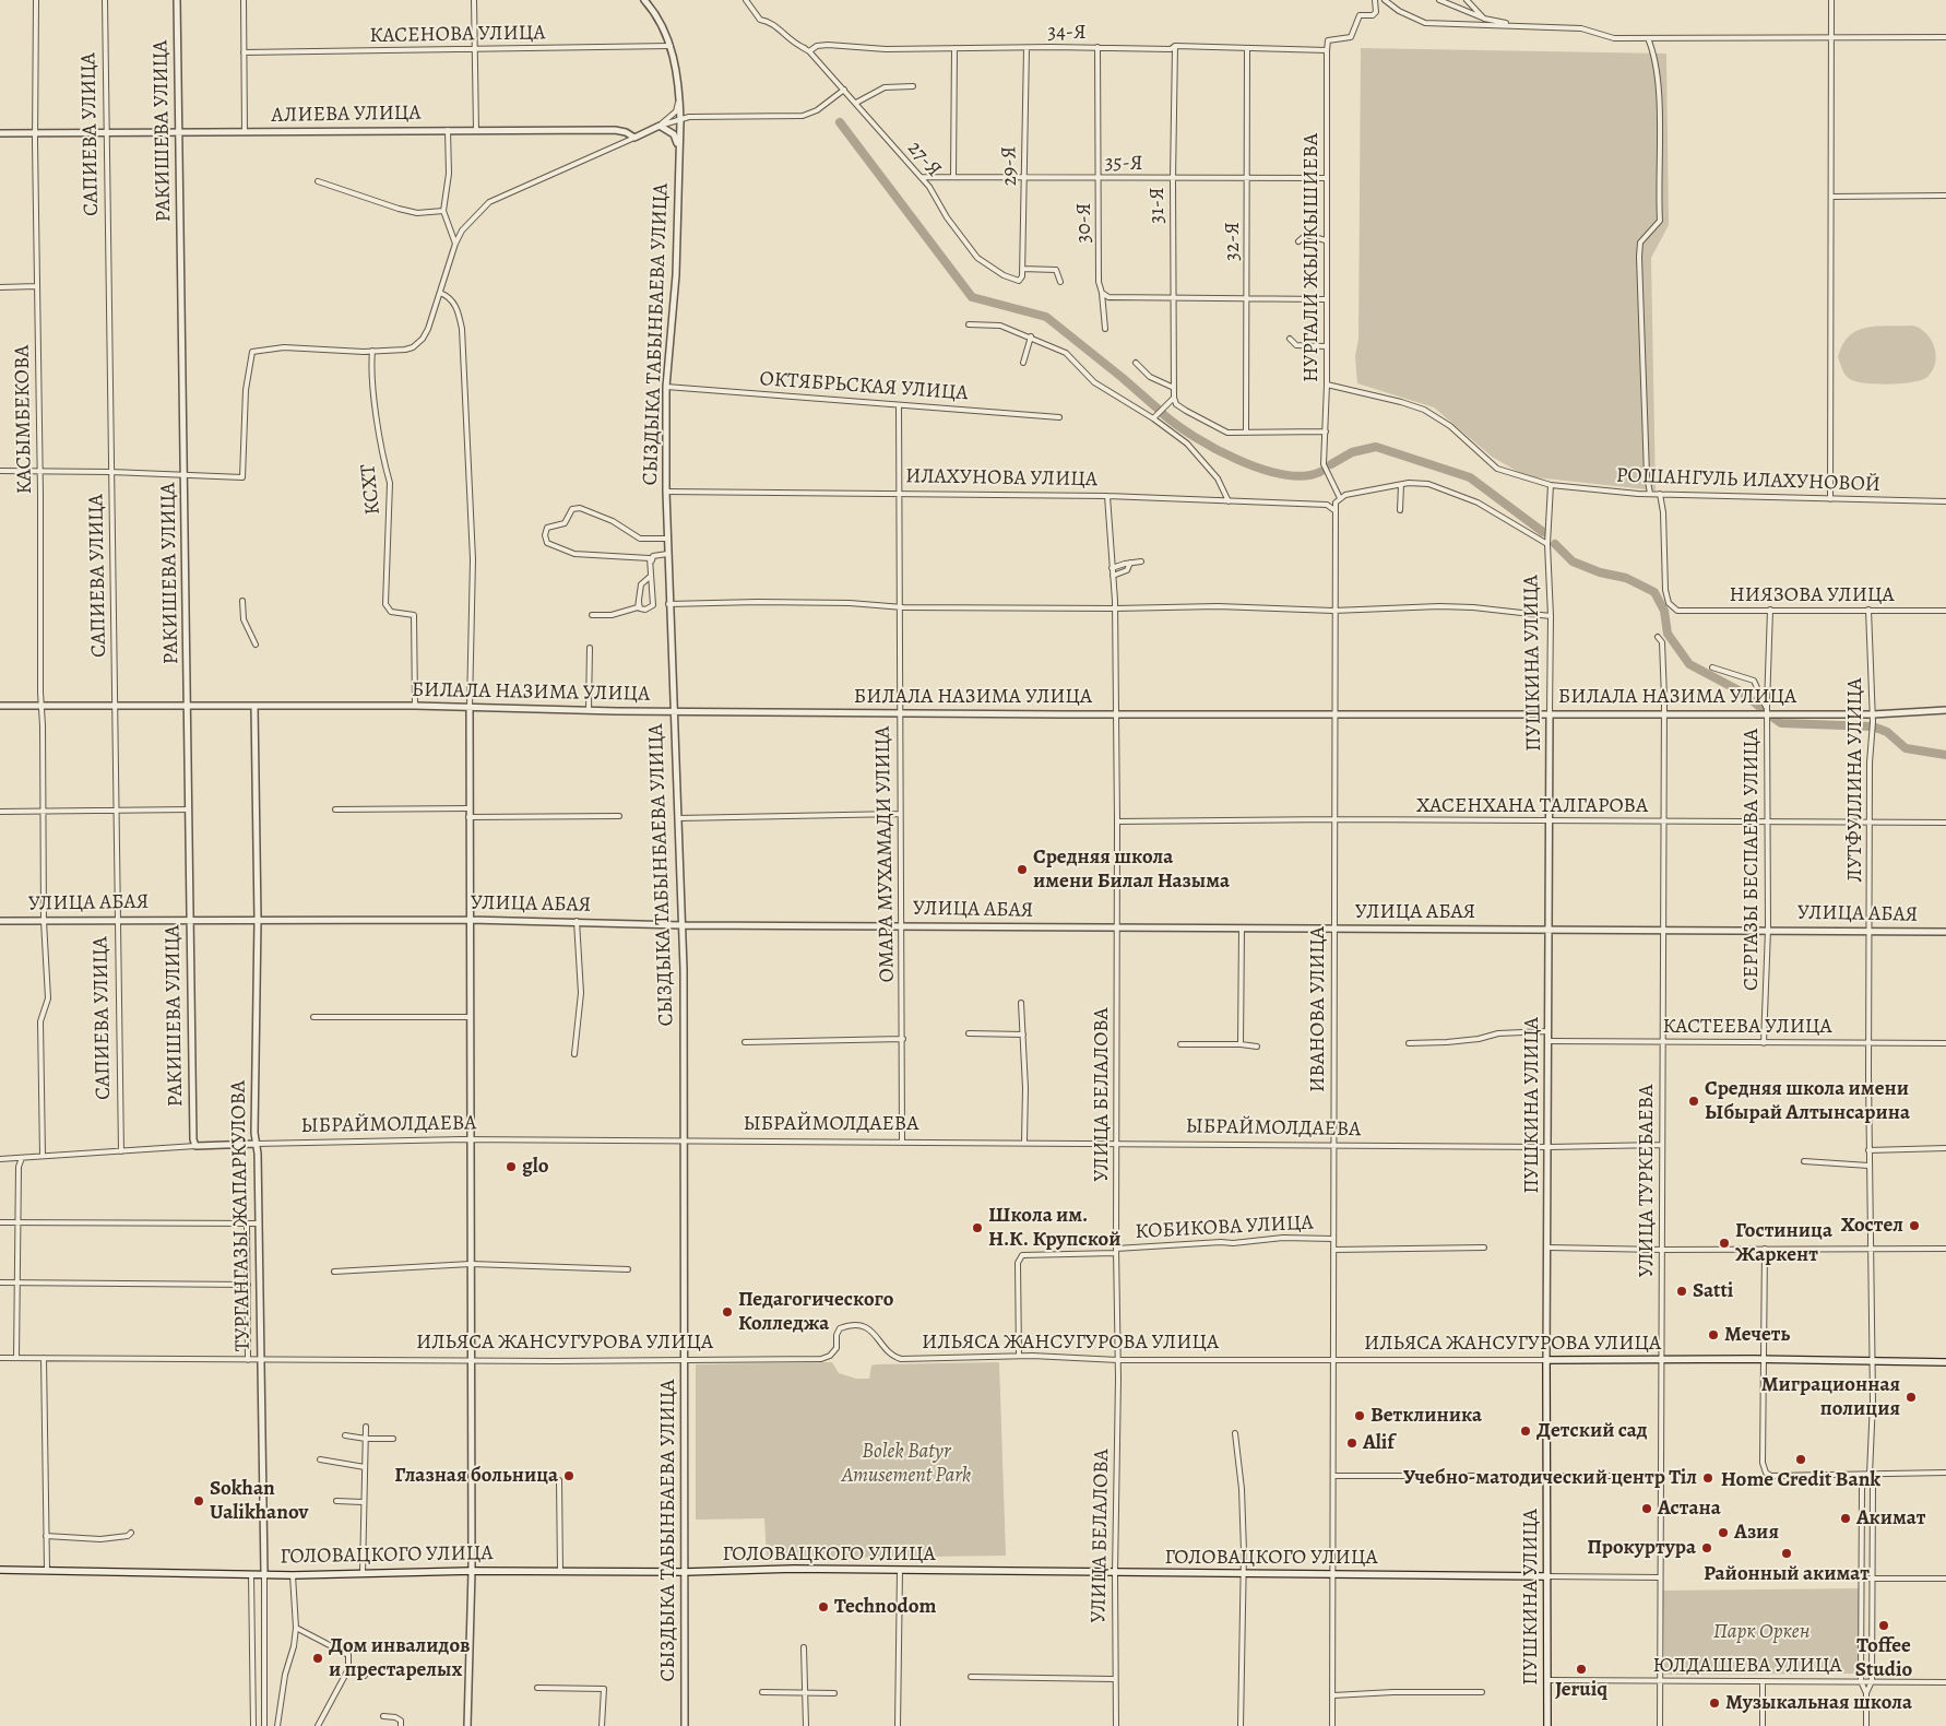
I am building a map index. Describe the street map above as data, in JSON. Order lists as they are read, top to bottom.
{
  "streets": {
    "main road": ["ПУШКИНА УЛИЦА", "ИЛЬЯСА ЖАНСУГУРОВА УЛИЦА", "ГОЛОВАЦКОГО УЛИЦА"],
    "street": [
      "34-Я",
      "КАСЕНОВА УЛИЦА",
      "АЛИЕВА УЛИЦА",
      "РАКИШЕВА УЛИЦА",
      "САПИЕВА УЛИЦА",
      "27-Я",
      "35-Я",
      "29-Я",
      "31-Я",
      "30-Я",
      "32-Я",
      "НУРГАЛИ ЖЫЛКЫШИЕВА",
      "СЫЗДЫКА ТАБЫНБАЕВА УЛИЦА",
      "ОКТЯБРЬСКАЯ УЛИЦА",
      "КАСЫМБЕКОВА",
      "ИЛАХУНОВА УЛИЦА",
      "РОШАНГУЛЬ ИЛАХУНОВОЙ",
      "КСХТ",
      "НИЯЗОВА УЛИЦА",
      "БИЛАЛА НАЗИМА УЛИЦА",
      "ЛУТФУЛЛИНА УЛИЦА",
      "ХАСЕНХАНА ТАЛГАРОВА",
      "ОМАРА МУХАМАДИ УЛИЦА",
      "СЕРГАЗЫ БЕСПАЕВА УЛИЦА",
      "УЛИЦА АБАЯ",
      "ИВАНОВА УЛИЦА",
      "КАСТЕЕВА УЛИЦА",
      "УЛИЦА БЕЛАЛОВА",
      "ЫБРАЙМОЛДАЕВА",
      "УЛИЦА ТУРКЕБАЕВА",
      "ТУРГАНГАЗЫ ЖАПАРКУЛОВА",
      "КОБИКОВА УЛИЦА",
      "ЮЛДАШЕВА УЛИЦА"
    ]
  },
  "crossings": [
    ["34-Я", "27-Я"],
    ["34-Я", "29-Я"],
    ["34-Я", "31-Я"],
    ["34-Я", "30-Я"],
    ["34-Я", "32-Я"],
    ["34-Я", "НУРГАЛИ ЖЫЛКЫШИЕВА"],
    ["КАСЕНОВА УЛИЦА", "СЫЗДЫКА ТАБЫНБАЕВА УЛИЦА"],
    ["АЛИЕВА УЛИЦА", "РАКИШЕВА УЛИЦА"],
    ["АЛИЕВА УЛИЦА", "САПИЕВА УЛИЦА"],
    ["АЛИЕВА УЛИЦА", "КАСЫМБЕКОВА"],
    ["РАКИШЕВА УЛИЦА", "БИЛАЛА НАЗИМА УЛИЦА"],
    ["РАКИШЕВА УЛИЦА", "УЛИЦА АБАЯ"],
    ["РАКИШЕВА УЛИЦА", "ЫБРАЙМОЛДАЕВА"],
    ["САПИЕВА УЛИЦА", "БИЛАЛА НАЗИМА УЛИЦА"],
    ["САПИЕВА УЛИЦА", "УЛИЦА АБАЯ"],
    ["САПИЕВА УЛИЦА", "ЫБРАЙМОЛДАЕВА"],
    ["27-Я", "35-Я"],
    ["27-Я", "29-Я"],
    ["35-Я", "29-Я"],
    ["35-Я", "31-Я"],
    ["35-Я", "30-Я"],
    ["35-Я", "32-Я"],
    ["35-Я", "НУРГАЛИ ЖЫЛКЫШИЕВА"],
    ["НУРГАЛИ ЖЫЛКЫШИЕВА", "РОШАНГУЛЬ ИЛАХУНОВОЙ"],
    ["НУРГАЛИ ЖЫЛКЫШИЕВА", "ИВАНОВА УЛИЦА"],
    ["СЫЗДЫКА ТАБЫНБАЕВА УЛИЦА", "ОКТЯБРЬСКАЯ УЛИЦА"],
    ["СЫЗДЫКА ТАБЫНБАЕВА УЛИЦА", "ИЛАХУНОВА УЛИЦА"],
    ["СЫЗДЫКА ТАБЫНБАЕВА УЛИЦА", "БИЛАЛА НАЗИМА УЛИЦА"],
    ["СЫЗДЫКА ТАБЫНБАЕВА УЛИЦА", "УЛИЦА АБАЯ"],
    ["СЫЗДЫКА ТАБЫНБАЕВА УЛИЦА", "ЫБРАЙМОЛДАЕВА"],
    ["СЫЗДЫКА ТАБЫНБАЕВА УЛИЦА", "ИЛЬЯСА ЖАНСУГУРОВА УЛИЦА"],
    ["СЫЗДЫКА ТАБЫНБАЕВА УЛИЦА", "ГОЛОВАЦКОГО УЛИЦА"],
    ["ОКТЯБРЬСКАЯ УЛИЦА", "ОМАРА МУХАМАДИ УЛИЦА"],
    ["КАСЫМБЕКОВА", "БИЛАЛА НАЗИМА УЛИЦА"],
    ["КАСЫМБЕКОВА", "УЛИЦА АБАЯ"],
    ["КАСЫМБЕКОВА", "ЫБРАЙМОЛДАЕВА"],
    ["ИЛАХУНОВА УЛИЦА", "ОМАРА МУХАМАДИ УЛИЦА"],
    ["ИЛАХУНОВА УЛИЦА", "ИВАНОВА УЛИЦА"],
    ["ИЛАХУНОВА УЛИЦА", "УЛИЦА БЕЛАЛОВА"],
    ["РОШАНГУЛЬ ИЛАХУНОВОЙ", "НИЯЗОВА УЛИЦА"],
    ["РОШАНГУЛЬ ИЛАХУНОВОЙ", "ПУШКИНА УЛИЦА"],
    ["КСХТ", "БИЛАЛА НАЗИМА УЛИЦА"],
    ["НИЯЗОВА УЛИЦА", "ЛУТФУЛЛИНА УЛИЦА"],
    ["НИЯЗОВА УЛИЦА", "СЕРГАЗЫ БЕСПАЕВА УЛИЦА"],
    ["ПУШКИНА УЛИЦА", "БИЛАЛА НАЗИМА УЛИЦА"],
    ["ПУШКИНА УЛИЦА", "ХАСЕНХАНА ТАЛГАРОВА"],
    ["ПУШКИНА УЛИЦА", "УЛИЦА АБАЯ"],
    ["ПУШКИНА УЛИЦА", "КАСТЕЕВА УЛИЦА"],
    ["ПУШКИНА УЛИЦА", "ЫБРАЙМОЛДАЕВА"],
    ["ПУШКИНА УЛИЦА", "ИЛЬЯСА ЖАНСУГУРОВА УЛИЦА"],
    ["ПУШКИНА УЛИЦА", "ГОЛОВАЦКОГО УЛИЦА"],
    ["ПУШКИНА УЛИЦА", "ЮЛДАШЕВА УЛИЦА"],
    ["БИЛАЛА НАЗИМА УЛИЦА", "ЛУТФУЛЛИНА УЛИЦА"],
    ["БИЛАЛА НАЗИМА УЛИЦА", "ОМАРА МУХАМАДИ УЛИЦА"],
    ["БИЛАЛА НАЗИМА УЛИЦА", "СЕРГАЗЫ БЕСПАЕВА УЛИЦА"],
    ["БИЛАЛА НАЗИМА УЛИЦА", "ИВАНОВА УЛИЦА"],
    ["БИЛАЛА НАЗИМА УЛИЦА", "УЛИЦА БЕЛАЛОВА"],
    ["БИЛАЛА НАЗИМА УЛИЦА", "УЛИЦА ТУРКЕБАЕВА"],
    ["БИЛАЛА НАЗИМА УЛИЦА", "ТУРГАНГАЗЫ ЖАПАРКУЛОВА"],
    ["ЛУТФУЛЛИНА УЛИЦА", "ХАСЕНХАНА ТАЛГАРОВА"],
    ["ЛУТФУЛЛИНА УЛИЦА", "УЛИЦА АБАЯ"],
    ["ЛУТФУЛЛИНА УЛИЦА", "КАСТЕЕВА УЛИЦА"],
    ["ЛУТФУЛЛИНА УЛИЦА", "ИЛЬЯСА ЖАНСУГУРОВА УЛИЦА"],
    ["ЛУТФУЛЛИНА УЛИЦА", "ЮЛДАШЕВА УЛИЦА"],
    ["ХАСЕНХАНА ТАЛГАРОВА", "СЕРГАЗЫ БЕСПАЕВА УЛИЦА"],
    ["ХАСЕНХАНА ТАЛГАРОВА", "ИВАНОВА УЛИЦА"],
    ["ХАСЕНХАНА ТАЛГАРОВА", "УЛИЦА БЕЛАЛОВА"],
    ["ХАСЕНХАНА ТАЛГАРОВА", "УЛИЦА ТУРКЕБАЕВА"],
    ["ОМАРА МУХАМАДИ УЛИЦА", "УЛИЦА АБАЯ"],
    ["ОМАРА МУХАМАДИ УЛИЦА", "ЫБРАЙМОЛДАЕВА"],
    ["СЕРГАЗЫ БЕСПАЕВА УЛИЦА", "УЛИЦА АБАЯ"],
    ["СЕРГАЗЫ БЕСПАЕВА УЛИЦА", "КАСТЕЕВА УЛИЦА"],
    ["УЛИЦА АБАЯ", "ИВАНОВА УЛИЦА"],
    ["УЛИЦА АБАЯ", "УЛИЦА БЕЛАЛОВА"],
    ["УЛИЦА АБАЯ", "УЛИЦА ТУРКЕБАЕВА"],
    ["УЛИЦА АБАЯ", "ТУРГАНГАЗЫ ЖАПАРКУЛОВА"],
    ["ИВАНОВА УЛИЦА", "ЫБРАЙМОЛДАЕВА"],
    ["ИВАНОВА УЛИЦА", "КОБИКОВА УЛИЦА"],
    ["ИВАНОВА УЛИЦА", "ИЛЬЯСА ЖАНСУГУРОВА УЛИЦА"],
    ["ИВАНОВА УЛИЦА", "ГОЛОВАЦКОГО УЛИЦА"],
    ["КАСТЕЕВА УЛИЦА", "УЛИЦА ТУРКЕБАЕВА"],
    ["УЛИЦА БЕЛАЛОВА", "ЫБРАЙМОЛДАЕВА"],
    ["УЛИЦА БЕЛАЛОВА", "КОБИКОВА УЛИЦА"],
    ["УЛИЦА БЕЛАЛОВА", "ИЛЬЯСА ЖАНСУГУРОВА УЛИЦА"],
    ["УЛИЦА БЕЛАЛОВА", "ГОЛОВАЦКОГО УЛИЦА"],
    ["ЫБРАЙМОЛДАЕВА", "УЛИЦА ТУРКЕБАЕВА"],
    ["ЫБРАЙМОЛДАЕВА", "ТУРГАНГАЗЫ ЖАПАРКУЛОВА"],
    ["УЛИЦА ТУРКЕБАЕВА", "ИЛЬЯСА ЖАНСУГУРОВА УЛИЦА"],
    ["УЛИЦА ТУРКЕБАЕВА", "ГОЛОВАЦКОГО УЛИЦА"],
    ["УЛИЦА ТУРКЕБАЕВА", "ЮЛДАШЕВА УЛИЦА"],
    ["ТУРГАНГАЗЫ ЖАПАРКУЛОВА", "ИЛЬЯСА ЖАНСУГУРОВА УЛИЦА"],
    ["ТУРГАНГАЗЫ ЖАПАРКУЛОВА", "ГОЛОВАЦКОГО УЛИЦА"],
    ["КОБИКОВА УЛИЦА", "ИЛЬЯСА ЖАНСУГУРОВА УЛИЦА"]
  ],
  "parks": ["Bolek Batyr Amusement Park", "Парк Оркен"],
  "places": [
    "Средняя школа имени Билал Назыма",
    "Средняя школа имени Ыбырай Алтынсарина",
    "glo",
    "Хостел",
    "Школа им. Н.К. Крупской",
    "Гостиница Жаркент",
    "Satti",
    "Педагогического Колледжа",
    "Мечеть",
    "Миграционная полиция",
    "Ветклиника",
    "Детский сад",
    "Alif",
    "Home Credit Bank",
    "Глазная больница",
    "Учебно-матодический центр Тіл",
    "Sokhan Ualikhanov",
    "Астана",
    "Акимат",
    "Азия",
    "Прокуртура",
    "Районный акимат",
    "Technodom",
    "Toffee Studio",
    "Дом инвалидов и престарелых",
    "Jeruiq",
    "Музыкальная школа"
  ]
}
